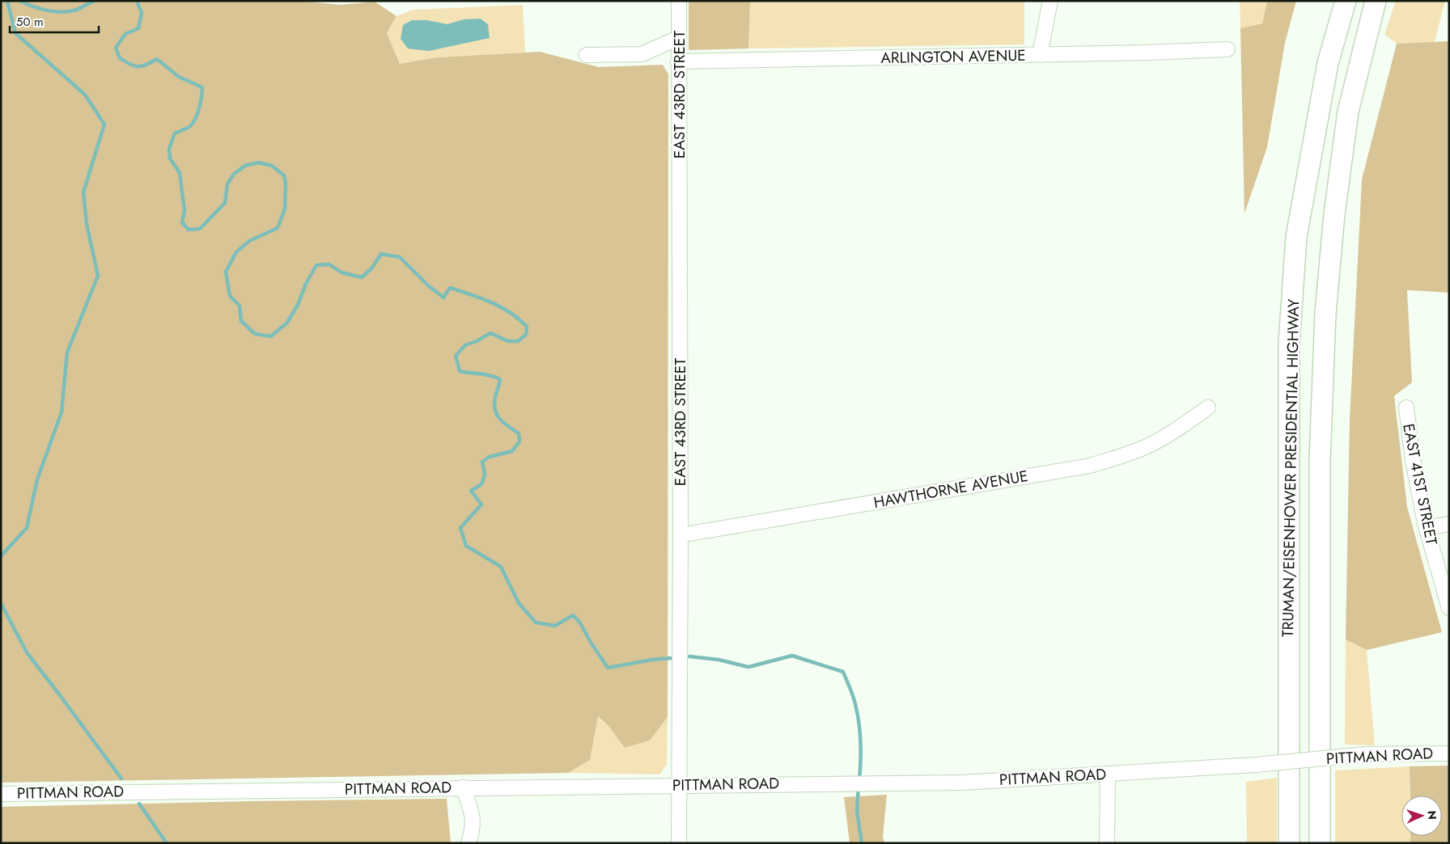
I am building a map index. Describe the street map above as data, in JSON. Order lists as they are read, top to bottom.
{
  "streets": {
    "highway": ["TRUMAN/EISENHOWER PRESIDENTIAL HIGHWAY"],
    "street": [
      "ARLINGTON AVENUE",
      "EAST 43RD STREET",
      "EAST 41ST STREET",
      "HAWTHORNE AVENUE",
      "PITTMAN ROAD"
    ]
  },
  "crossings": [
    ["ARLINGTON AVENUE", "EAST 43RD STREET"],
    ["EAST 43RD STREET", "HAWTHORNE AVENUE"],
    ["EAST 43RD STREET", "PITTMAN ROAD"]
  ],
  "scale_bar": "50 m",
  "north": "right"
}
